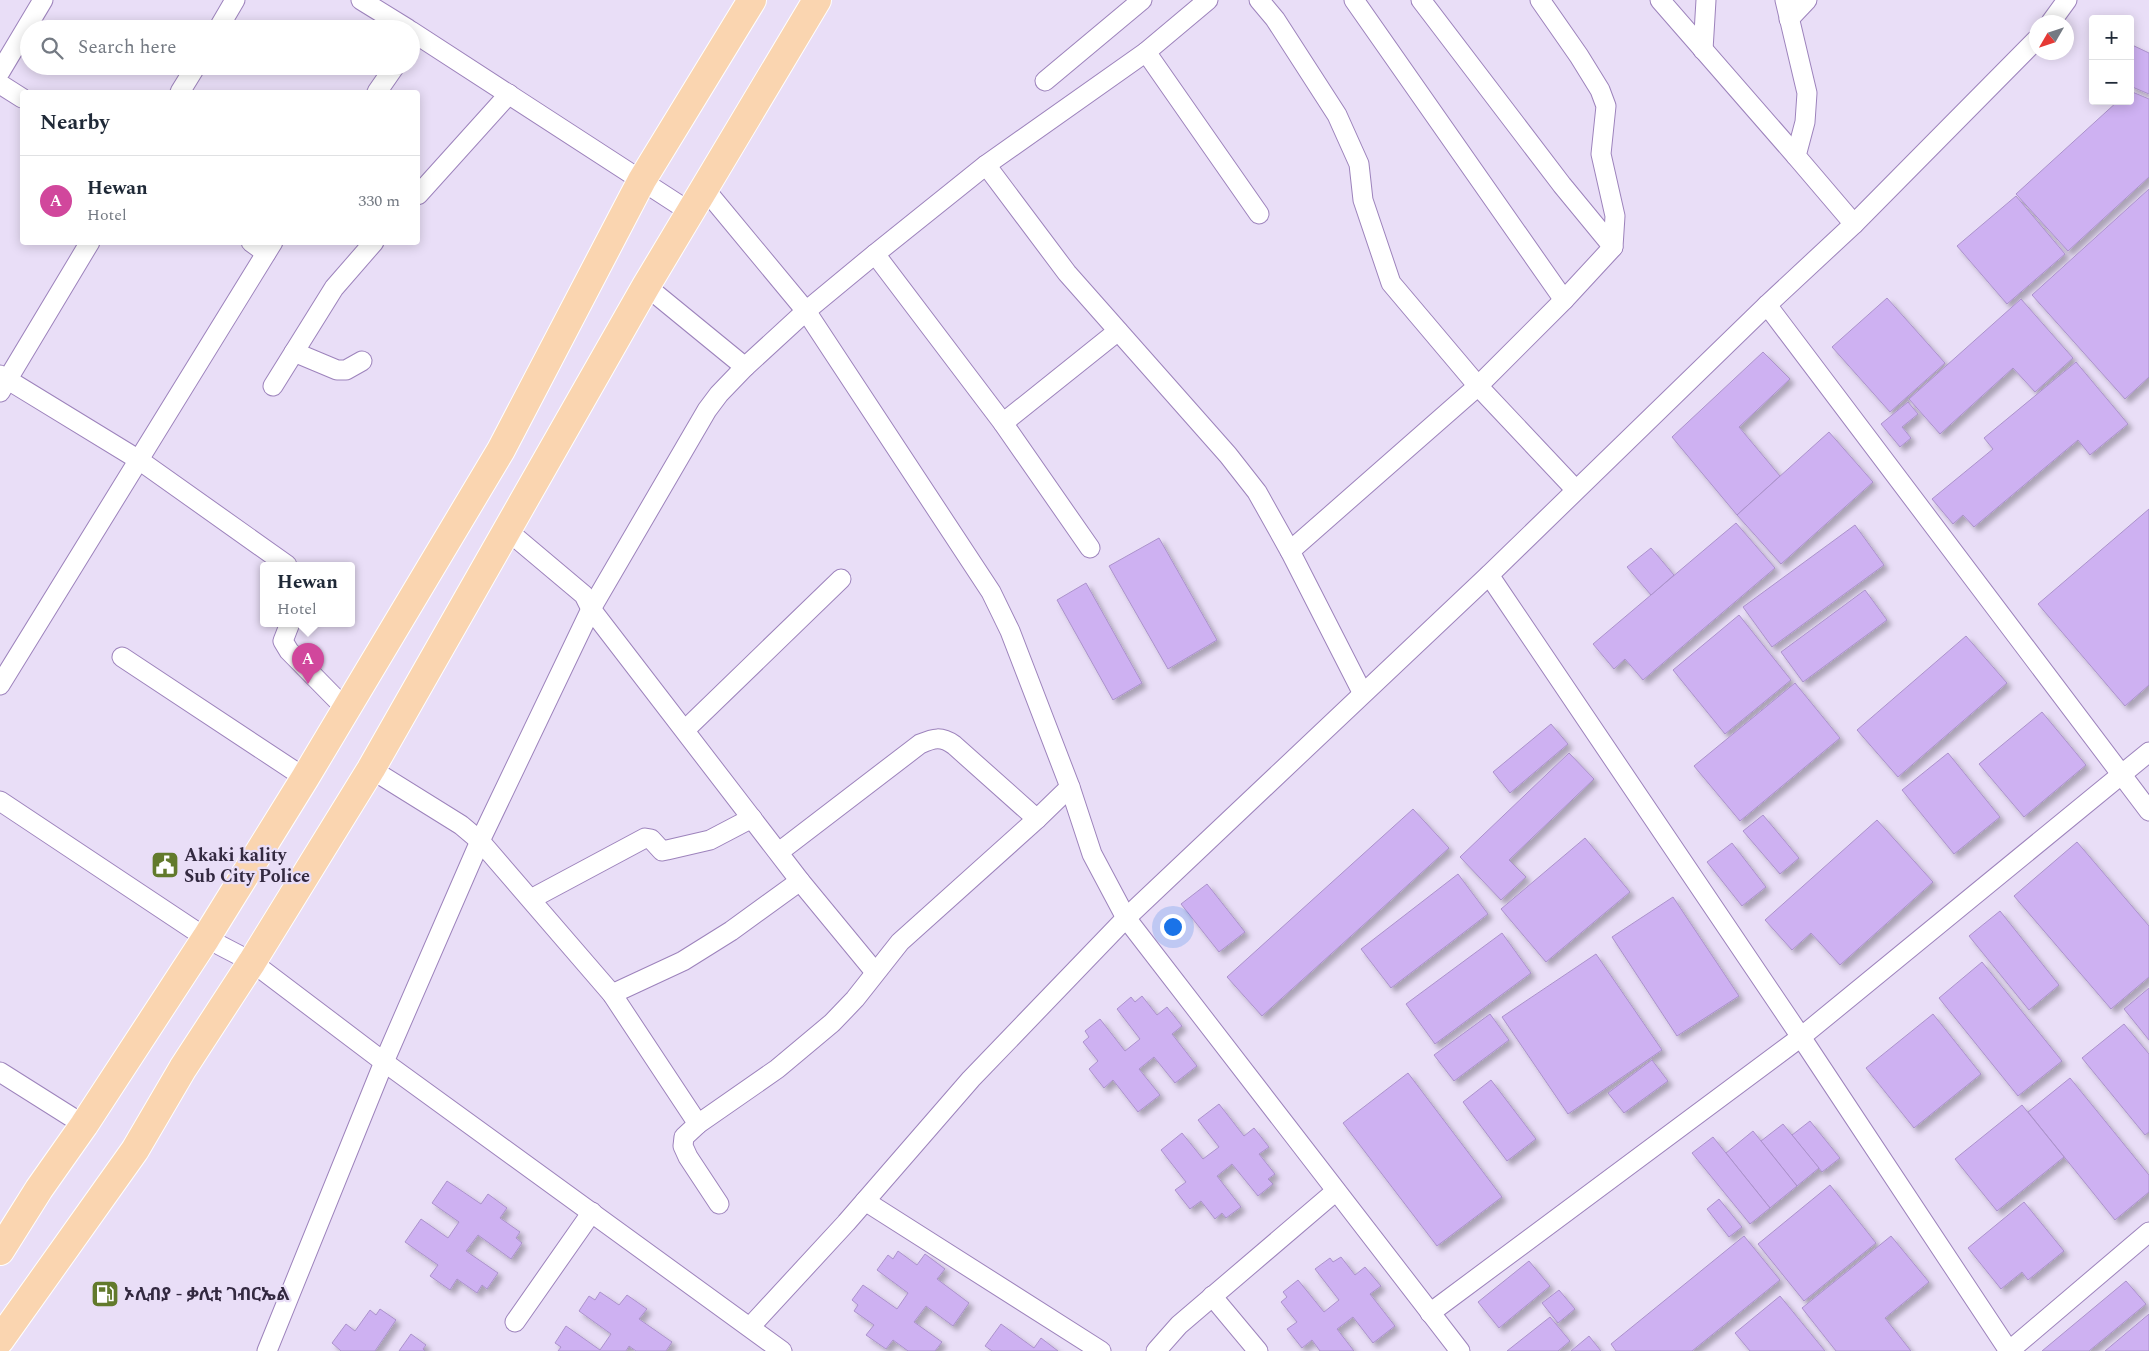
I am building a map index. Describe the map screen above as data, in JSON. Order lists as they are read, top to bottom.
{
  "places": {
    "public building": ["Akaki kality Sub City Police"],
    "fuel station": ["ኦሊብያ - ቃሊቲ ገብርኤል"]
  },
  "north": "bottom left",
  "page": {
    "map_buttons": ["+", "−"],
    "search": "Search here",
    "heading": "Nearby",
    "list": [
      {
        "mark": "A",
        "name": "Hewan",
        "note": "Hotel",
        "value": "330 m"
      }
    ],
    "popup": ["Hewan", "Hotel"],
    "pins": "A"
  }
}
